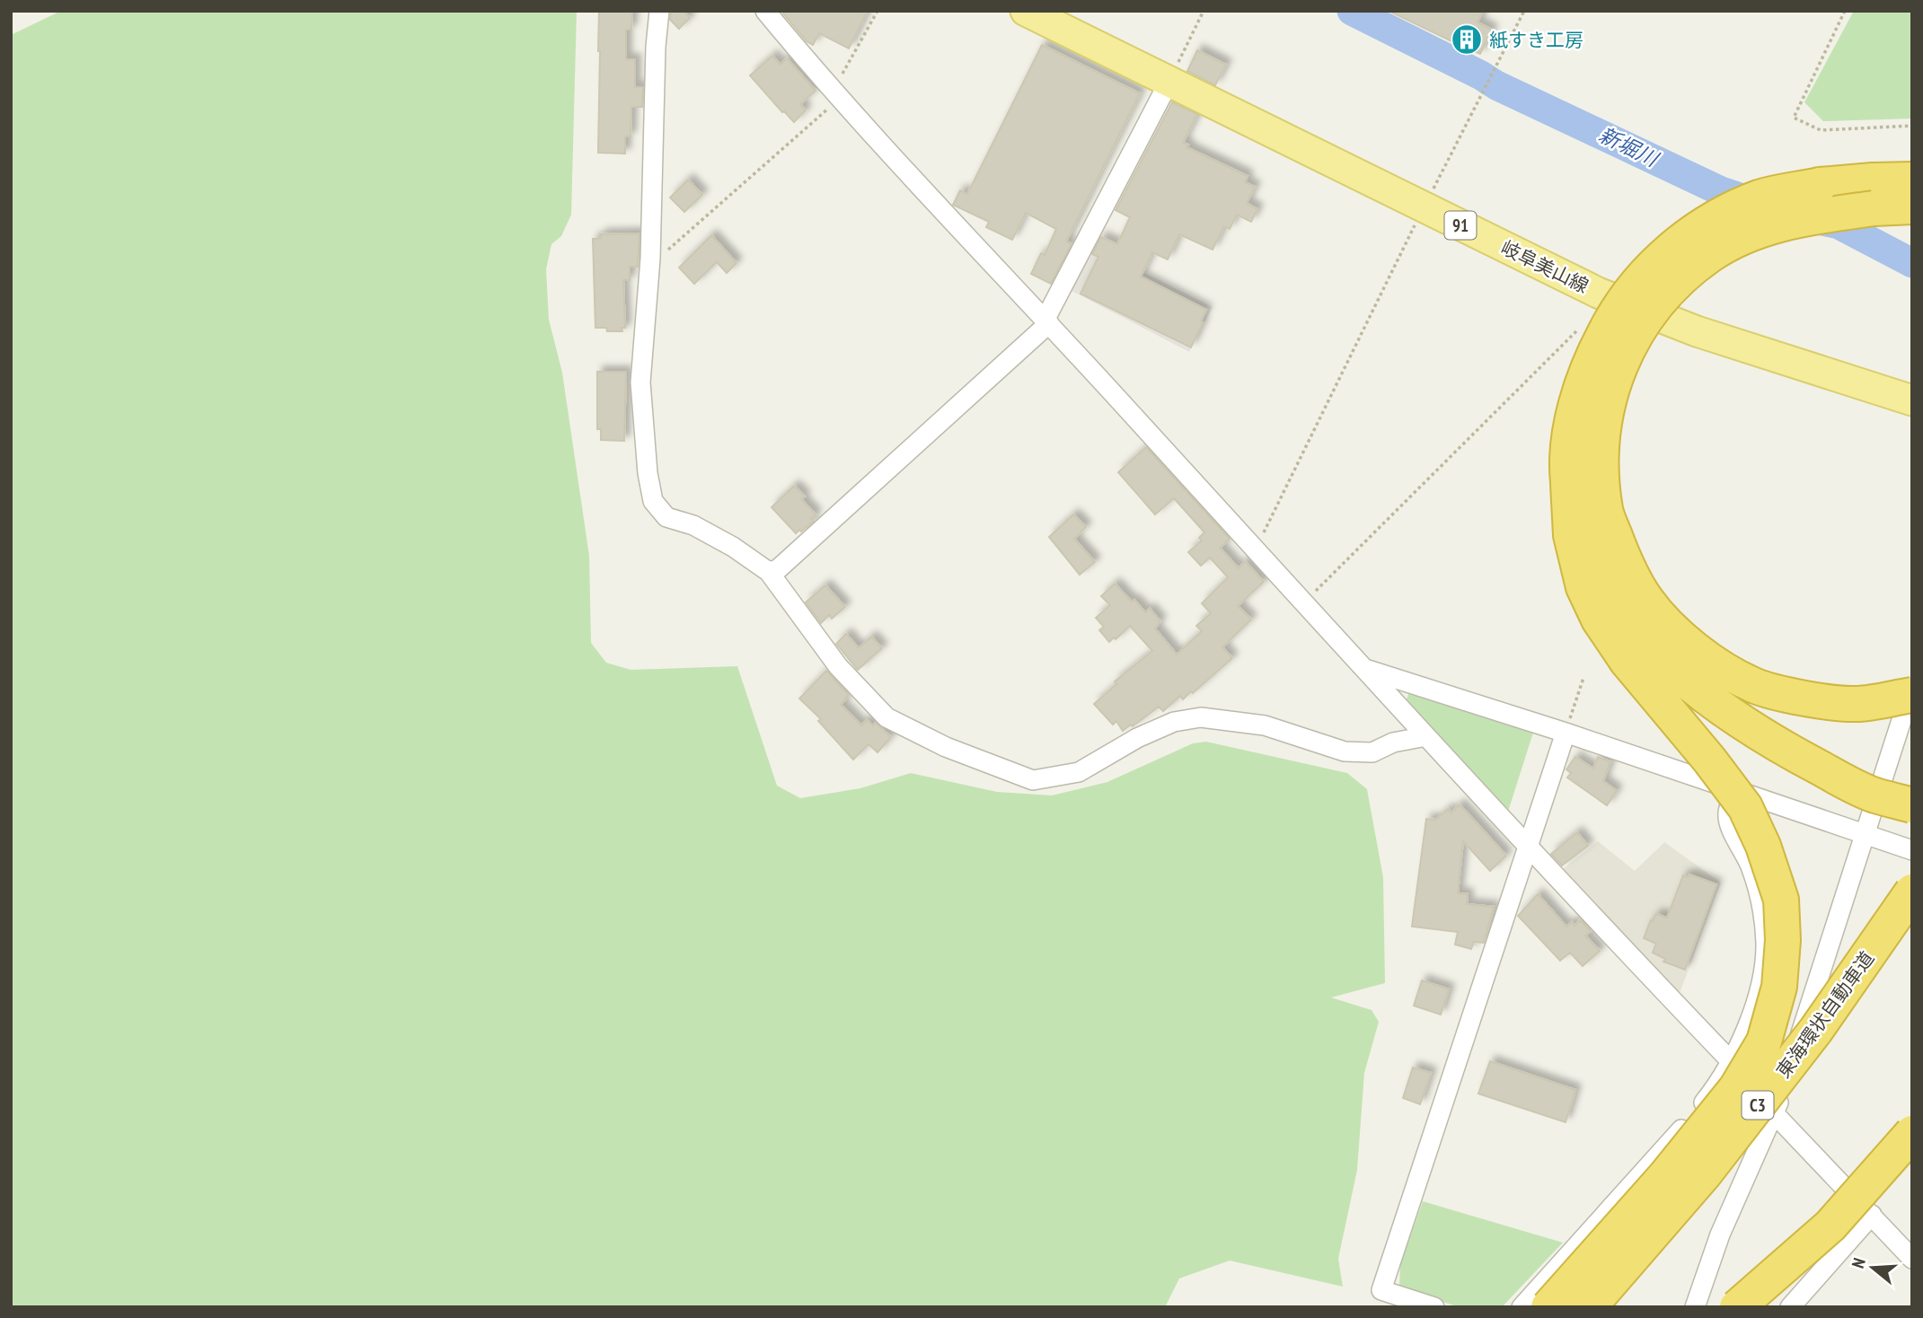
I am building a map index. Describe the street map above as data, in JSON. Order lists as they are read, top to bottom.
{
  "streets": {
    "highway": ["東海環状自動車道", "C3"],
    "main road": ["91", "岐阜美山線"]
  },
  "water": ["新堀川"],
  "places": {
    "building": ["紙すき工房"]
  },
  "north": "left"
}
